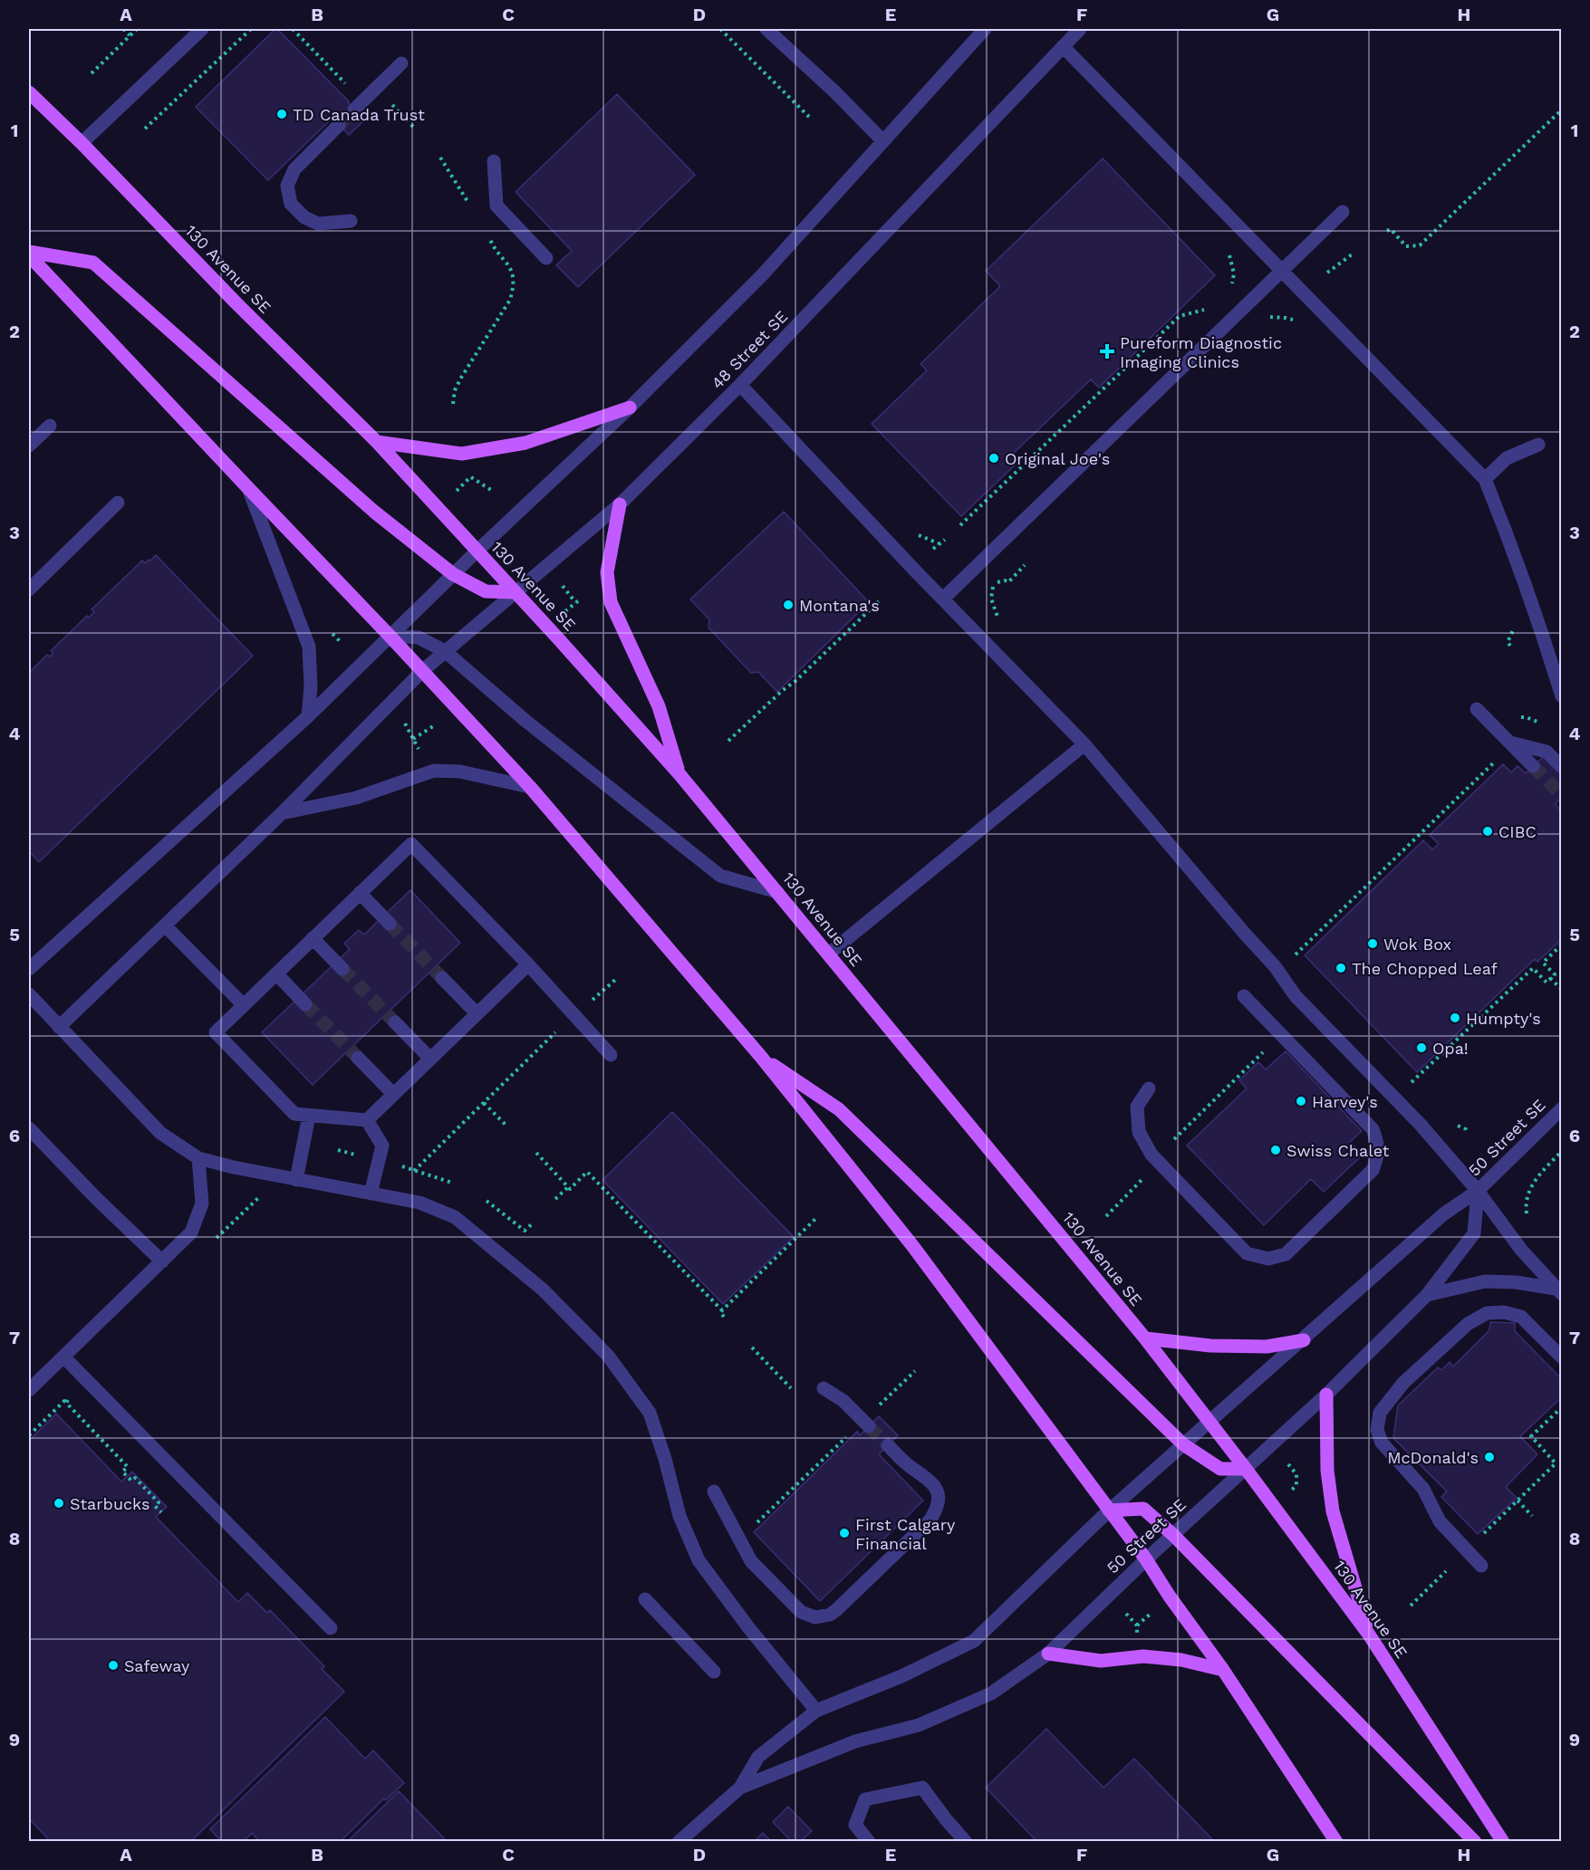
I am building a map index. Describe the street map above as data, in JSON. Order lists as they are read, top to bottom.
{
  "streets": {
    "main road": ["130 Avenue SE"],
    "street": ["48 Street SE", "50 Street SE"]
  },
  "crossings": [
    ["130 Avenue SE", "48 Street SE"],
    ["130 Avenue SE", "50 Street SE"]
  ],
  "places": {
    "other": [
      "TD Canada Trust",
      "Original Joe's",
      "Montana's",
      "CIBC",
      "Wok Box",
      "The Chopped Leaf",
      "Humpty's",
      "Opa!",
      "Harvey's",
      "Swiss Chalet",
      "McDonald's",
      "Starbucks",
      "First Calgary Financial",
      "Safeway"
    ],
    "health": ["Pureform Diagnostic Imaging Clinics"]
  },
  "grid": {
    "columns": [
      "A",
      "B",
      "C",
      "D",
      "E",
      "F",
      "G",
      "H"
    ],
    "rows": [
      "1",
      "2",
      "3",
      "4",
      "5",
      "6",
      "7",
      "8",
      "9"
    ]
  }
}
